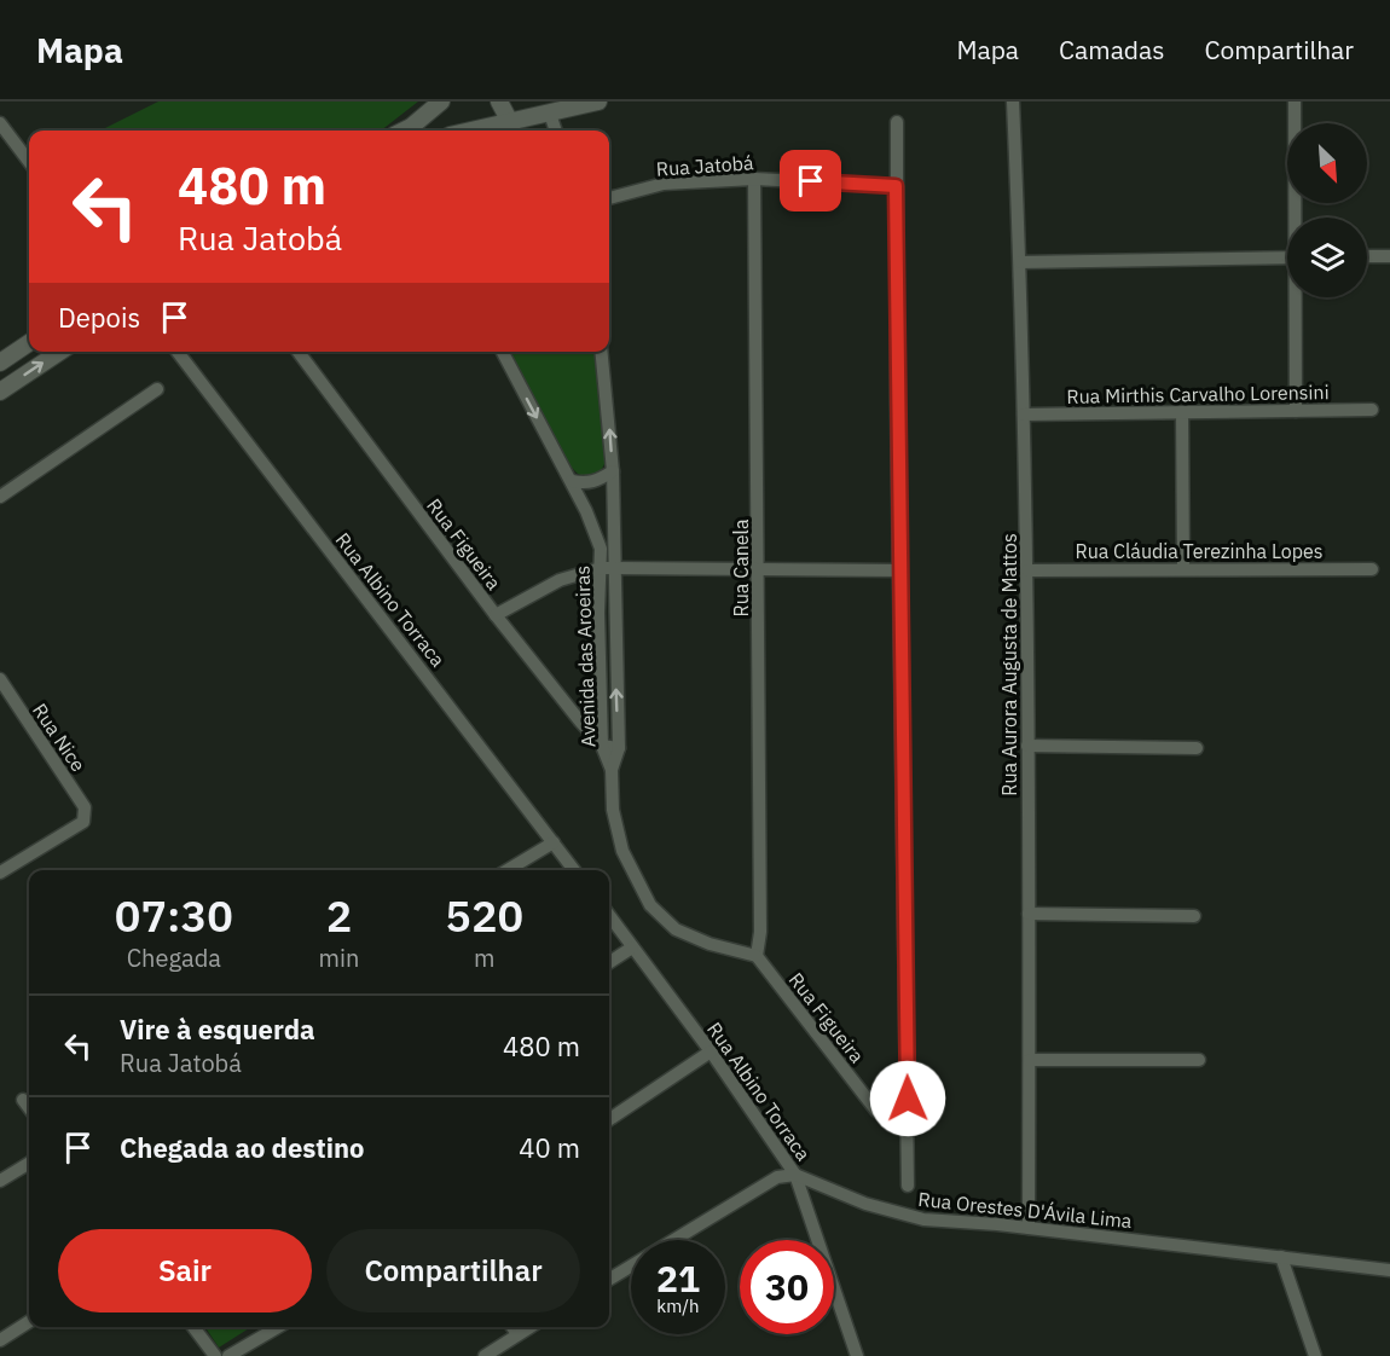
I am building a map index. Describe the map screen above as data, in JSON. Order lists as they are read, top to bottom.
{
  "streets": {
    "street": [
      "Rua Jatobá",
      "Rua Mirthis Carvalho Lorensini",
      "Rua Figueira",
      "Rua Cláudia Terezinha Lopes",
      "Rua Canela",
      "Rua Albino Torraca",
      "Avenida das Aroeiras",
      "Rua Aurora Augusta de Mattos",
      "Rua Nice",
      "Rua Orestes D'Ávila Lima"
    ]
  },
  "crossings": [
    ["Rua Jatobá", "Rua Canela"],
    ["Rua Mirthis Carvalho Lorensini", "Rua Aurora Augusta de Mattos"],
    ["Rua Figueira", "Rua Canela"],
    ["Rua Figueira", "Avenida das Aroeiras"],
    ["Rua Cláudia Terezinha Lopes", "Rua Aurora Augusta de Mattos"],
    ["Rua Albino Torraca", "Rua Orestes D'Ávila Lima"],
    ["Rua Aurora Augusta de Mattos", "Rua Orestes D'Ávila Lima"]
  ],
  "north": "bottom right",
  "page": {
    "header": "Mapa",
    "nav": ["Mapa", "Camadas", "Compartilhar"],
    "turn": ["480 m", "Rua Jatobá"],
    "then": "Depois",
    "eta": [
      "07:30",
      "Chegada",
      "2",
      "min",
      "520",
      "m"
    ],
    "list": [
      {
        "name": "Vire à esquerda",
        "note": "Rua Jatobá",
        "value": "480 m"
      },
      {
        "name": "Chegada ao destino",
        "value": "40 m"
      }
    ],
    "buttons": ["Sair", "Compartilhar"],
    "speed": "21 km/h",
    "limit": "30"
  }
}
